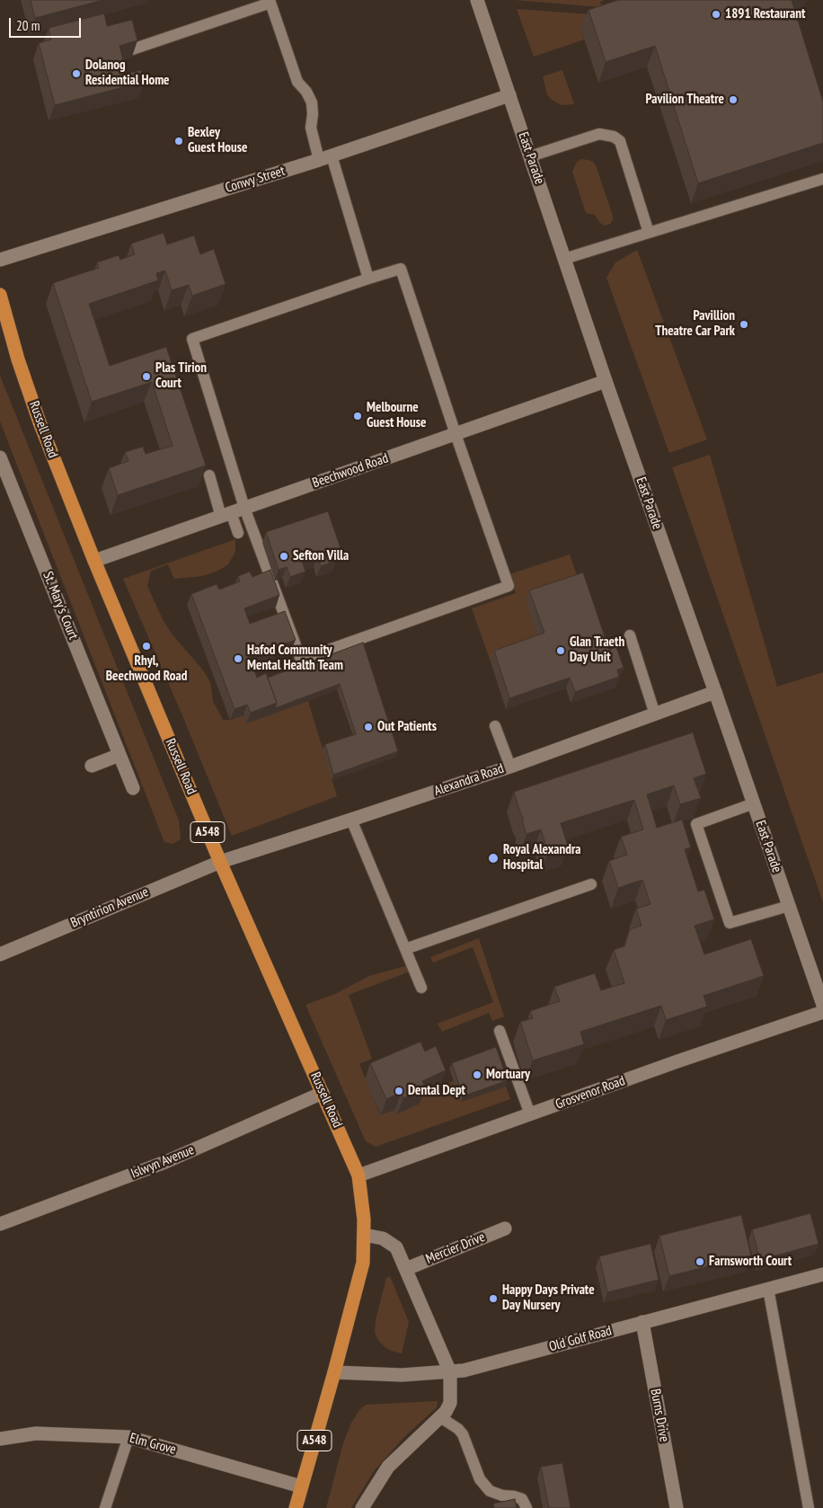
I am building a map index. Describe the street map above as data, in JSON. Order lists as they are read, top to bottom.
{
  "streets": {
    "main road": ["Russell Road", "A548"],
    "street": [
      "East Parade",
      "Conwy Street",
      "Beechwood Road",
      "St. Mary's Court",
      "Alexandra Road",
      "Bryntirion Avenue",
      "Grosvenor Road",
      "Islwyn Avenue",
      "Mercier Drive",
      "Old Golf Road",
      "Burns Drive",
      "Elm Grove"
    ]
  },
  "crossings": [
    ["East Parade", "Conwy Street"],
    ["East Parade", "Beechwood Road"],
    ["East Parade", "Alexandra Road"],
    ["Russell Road", "Beechwood Road"],
    ["Russell Road", "Alexandra Road"],
    ["Russell Road", "A548"],
    ["Russell Road", "Bryntirion Avenue"],
    ["Russell Road", "Grosvenor Road"],
    ["Russell Road", "Islwyn Avenue"],
    ["Russell Road", "Old Golf Road"],
    ["Alexandra Road", "Bryntirion Avenue"],
    ["A548", "Old Golf Road"],
    ["A548", "Elm Grove"],
    ["Old Golf Road", "Burns Drive"]
  ],
  "places": [
    "1891 Restaurant",
    "Dolanog Residential Home",
    "Pavilion Theatre",
    "Bexley Guest House",
    "Pavillion Theatre Car Park",
    "Plas Tirion Court",
    "Melbourne Guest House",
    "Sefton Villa",
    "Rhyl, Beechwood Road",
    "Glan Traeth Day Unit",
    "Hafod Community Mental Health Team",
    "Out Patients",
    "Royal Alexandra Hospital",
    "Mortuary",
    "Dental Dept",
    "Farnsworth Court",
    "Happy Days Private Day Nursery"
  ],
  "scale_bar": "20 m"
}
